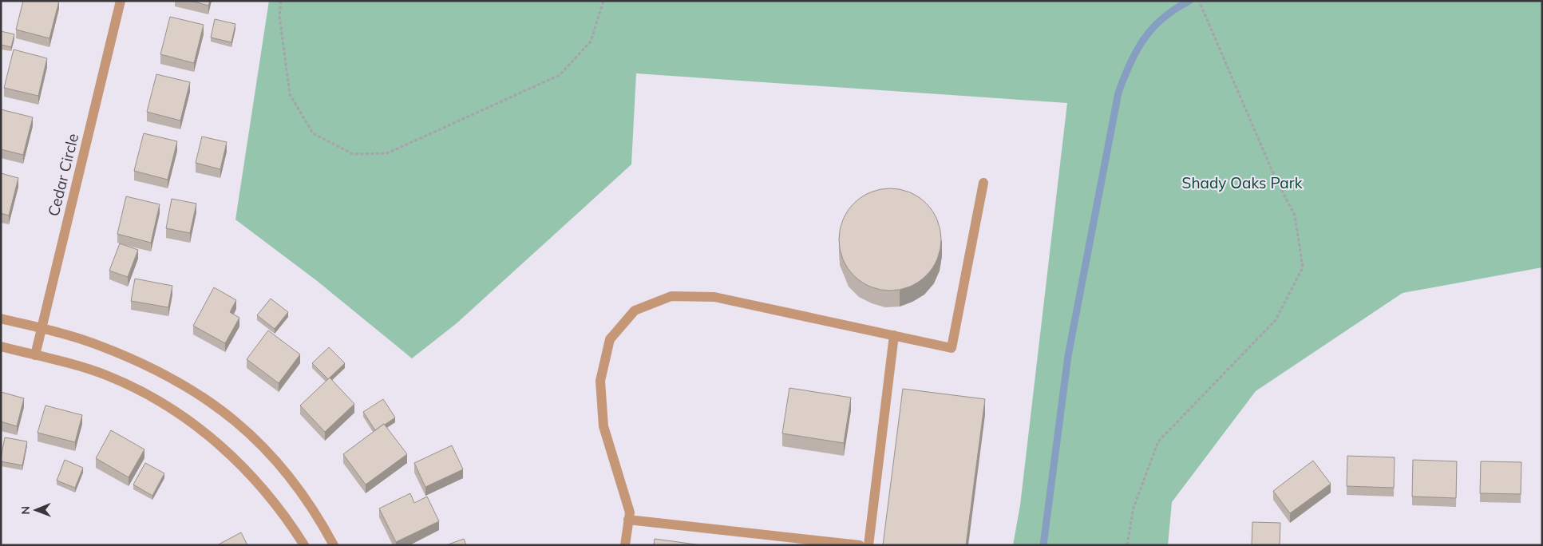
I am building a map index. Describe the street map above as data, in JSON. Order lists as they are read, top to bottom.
{
  "streets": {
    "street": ["Cedar Circle"]
  },
  "parks": ["Shady Oaks Park"],
  "north": "left"
}
